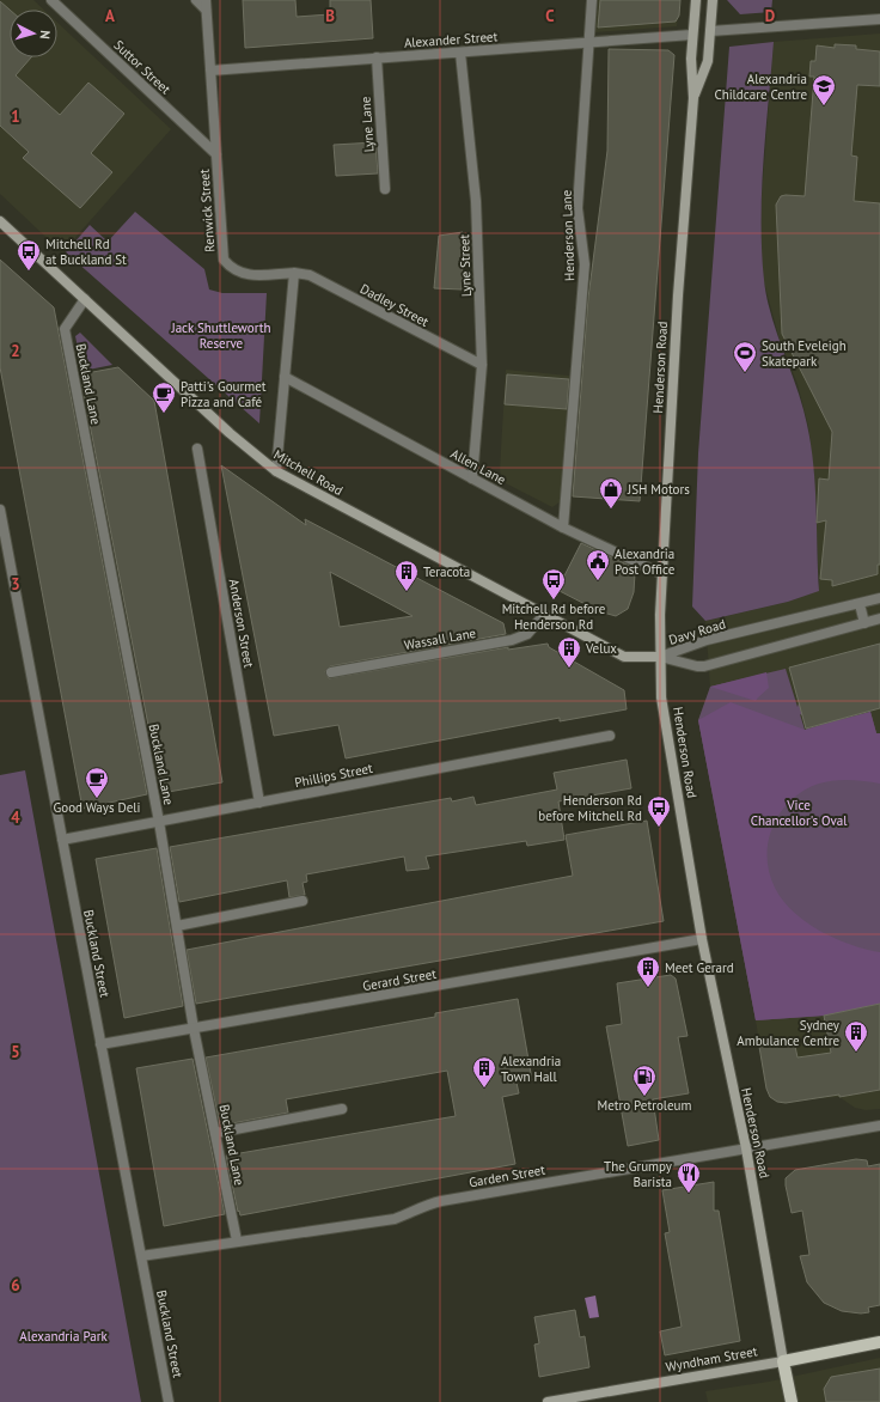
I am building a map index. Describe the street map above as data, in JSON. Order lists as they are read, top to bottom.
{
  "streets": {
    "main road": ["Henderson Road", "Mitchell Road", "Wyndham Street"],
    "street": [
      "Alexander Street",
      "Suttor Street",
      "Lyne Lane",
      "Renwick Street",
      "Henderson Lane",
      "Lyne Street",
      "Dadley Street",
      "Buckland Lane",
      "Allen Lane",
      "Anderson Street",
      "Davy Road",
      "Wassall Lane",
      "Phillips Street",
      "Buckland Street",
      "Gerard Street",
      "Garden Street"
    ]
  },
  "crossings": [
    ["Alexander Street", "Lyne Lane"],
    ["Alexander Street", "Renwick Street"],
    ["Alexander Street", "Henderson Lane"],
    ["Alexander Street", "Lyne Street"],
    ["Alexander Street", "Henderson Road"],
    ["Suttor Street", "Renwick Street"],
    ["Renwick Street", "Dadley Street"],
    ["Henderson Lane", "Allen Lane"],
    ["Lyne Street", "Dadley Street"],
    ["Lyne Street", "Allen Lane"],
    ["Henderson Road", "Allen Lane"],
    ["Henderson Road", "Mitchell Road"],
    ["Henderson Road", "Davy Road"],
    ["Henderson Road", "Gerard Street"],
    ["Henderson Road", "Garden Street"],
    ["Henderson Road", "Wyndham Street"],
    ["Buckland Lane", "Mitchell Road"],
    ["Buckland Lane", "Phillips Street"],
    ["Buckland Lane", "Gerard Street"],
    ["Buckland Lane", "Garden Street"],
    ["Mitchell Road", "Davy Road"],
    ["Mitchell Road", "Wassall Lane"],
    ["Anderson Street", "Phillips Street"],
    ["Phillips Street", "Buckland Street"],
    ["Buckland Street", "Gerard Street"],
    ["Buckland Street", "Garden Street"]
  ],
  "parks": ["Jack Shuttleworth Reserve", "Vice Chancellor's Oval", "Alexandria Park"],
  "places": {
    "school or university": ["Alexandria Childcare Centre"],
    "bus stop": ["Mitchell Rd at Buckland St", "Mitchell Rd before Henderson Rd", "Henderson Rd before Mitchell Rd"],
    "sports": ["South Eveleigh Skatepark"],
    "cafe": ["Patti's Gourmet Pizza and Café", "Good Ways Deli"],
    "shop": ["JSH Motors"],
    "public building": ["Alexandria Post Office"],
    "building": [
      "Teracota",
      "Velux",
      "Meet Gerard",
      "Sydney Ambulance Centre",
      "Alexandria Town Hall"
    ],
    "fuel station": ["Metro Petroleum"],
    "restaurant": ["The Grumpy Barista"]
  },
  "north": "right",
  "grid": {
    "columns": [
      "A",
      "B",
      "C",
      "D"
    ],
    "rows": [
      "1",
      "2",
      "3",
      "4",
      "5",
      "6"
    ]
  }
}
